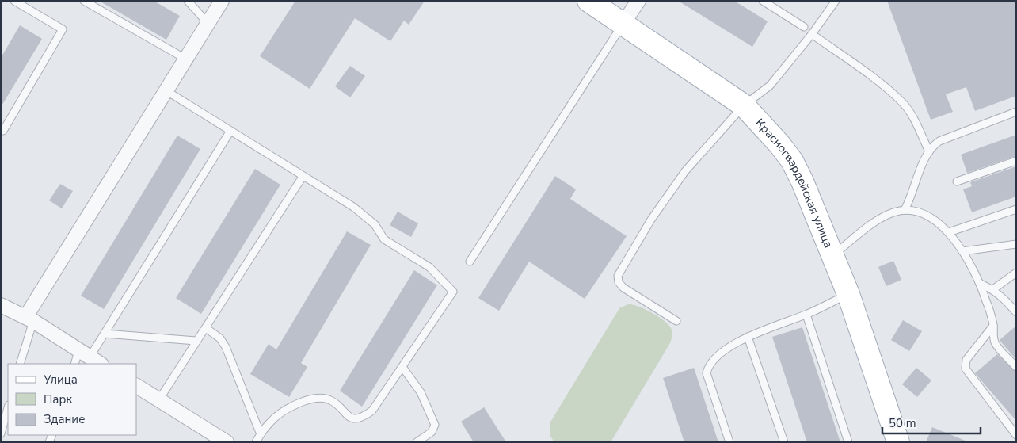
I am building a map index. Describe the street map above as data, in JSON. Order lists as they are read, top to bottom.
{
  "streets": {
    "main road": ["Красногвардейская улица"]
  },
  "legend": ["Улица", "Парк", "Здание"],
  "scale_bar": "50 m"
}
